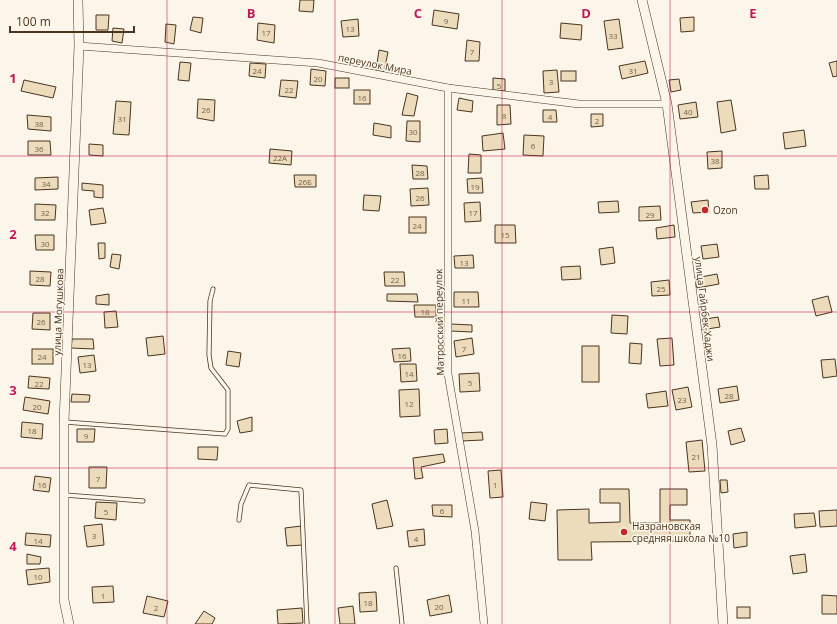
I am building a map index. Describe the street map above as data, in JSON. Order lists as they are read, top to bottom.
{
  "streets": {
    "street": [
      "переулок Мира",
      "улица Гайрбек-Хаджи",
      "улица Могушкова",
      "Матросский переулок"
    ]
  },
  "crossings": [
    ["переулок Мира", "улица Гайрбек-Хаджи"],
    ["переулок Мира", "улица Могушкова"],
    ["переулок Мира", "Матросский переулок"]
  ],
  "places": ["Ozon", "Назрановская средняя школа №10"],
  "house_numbers": [
    "9",
    "13",
    "17",
    "33",
    "7",
    "24",
    "31",
    "20",
    "3",
    "5",
    "22",
    "16",
    "26",
    "40",
    "8",
    "4",
    "31",
    "2",
    "38",
    "30",
    "6",
    "36",
    "22А",
    "38",
    "28",
    "26Б",
    "34",
    "19",
    "26",
    "32",
    "17",
    "29",
    "24",
    "15",
    "30",
    "13",
    "28",
    "22",
    "25",
    "11",
    "18",
    "26",
    "7",
    "16",
    "24",
    "13",
    "14",
    "5",
    "22",
    "28",
    "23",
    "12",
    "20",
    "18",
    "9",
    "21",
    "7",
    "16",
    "1",
    "6",
    "5",
    "3",
    "4",
    "14",
    "10",
    "1",
    "18",
    "20",
    "2"
  ],
  "scale_bar": "100 m",
  "grid": {
    "columns": [
      "B",
      "C",
      "D",
      "E"
    ],
    "rows": [
      "1",
      "2",
      "3",
      "4"
    ]
  }
}
